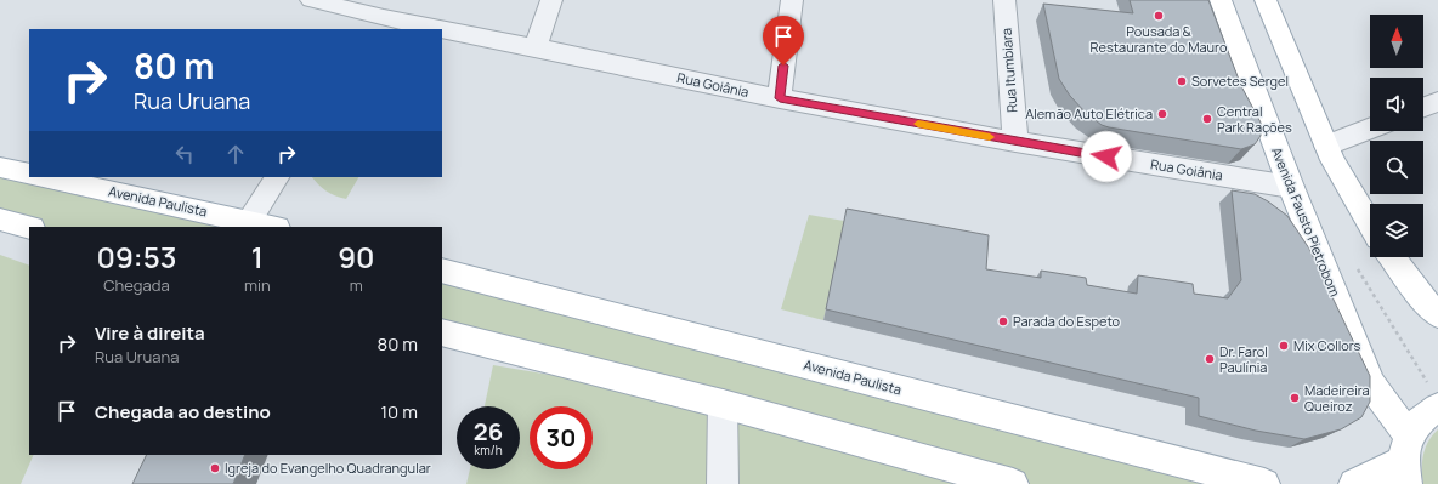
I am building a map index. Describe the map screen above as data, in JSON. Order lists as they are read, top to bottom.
{
  "streets": {
    "main road": ["Avenida Paulista", "Avenida Fausto Pietrobom"],
    "street": ["Rua Itumbiara", "Rua Goiânia"]
  },
  "crossings": [
    ["Rua Itumbiara", "Rua Goiânia"],
    ["Rua Goiânia", "Avenida Fausto Pietrobom"]
  ],
  "places": [
    "Pousada & Restaurante do Mauro",
    "Sorvetes Sergel",
    "Alemão Auto Elétrica",
    "Central Park Rações",
    "Parada do Espeto",
    "Mix Collors",
    "Dr. Farol Paulínia",
    "Madeireira Queiroz",
    "Igreja do Evangelho Quadrangular"
  ],
  "north": "top",
  "page": {
    "turn": ["80 m", "Rua Uruana"],
    "eta": [
      "09:53",
      "Chegada",
      "1",
      "min",
      "90",
      "m"
    ],
    "list": [
      {
        "name": "Vire à direita",
        "note": "Rua Uruana",
        "value": "80 m"
      },
      {
        "name": "Chegada ao destino",
        "value": "10 m"
      }
    ],
    "speed": "26 km/h",
    "limit": "30"
  }
}
